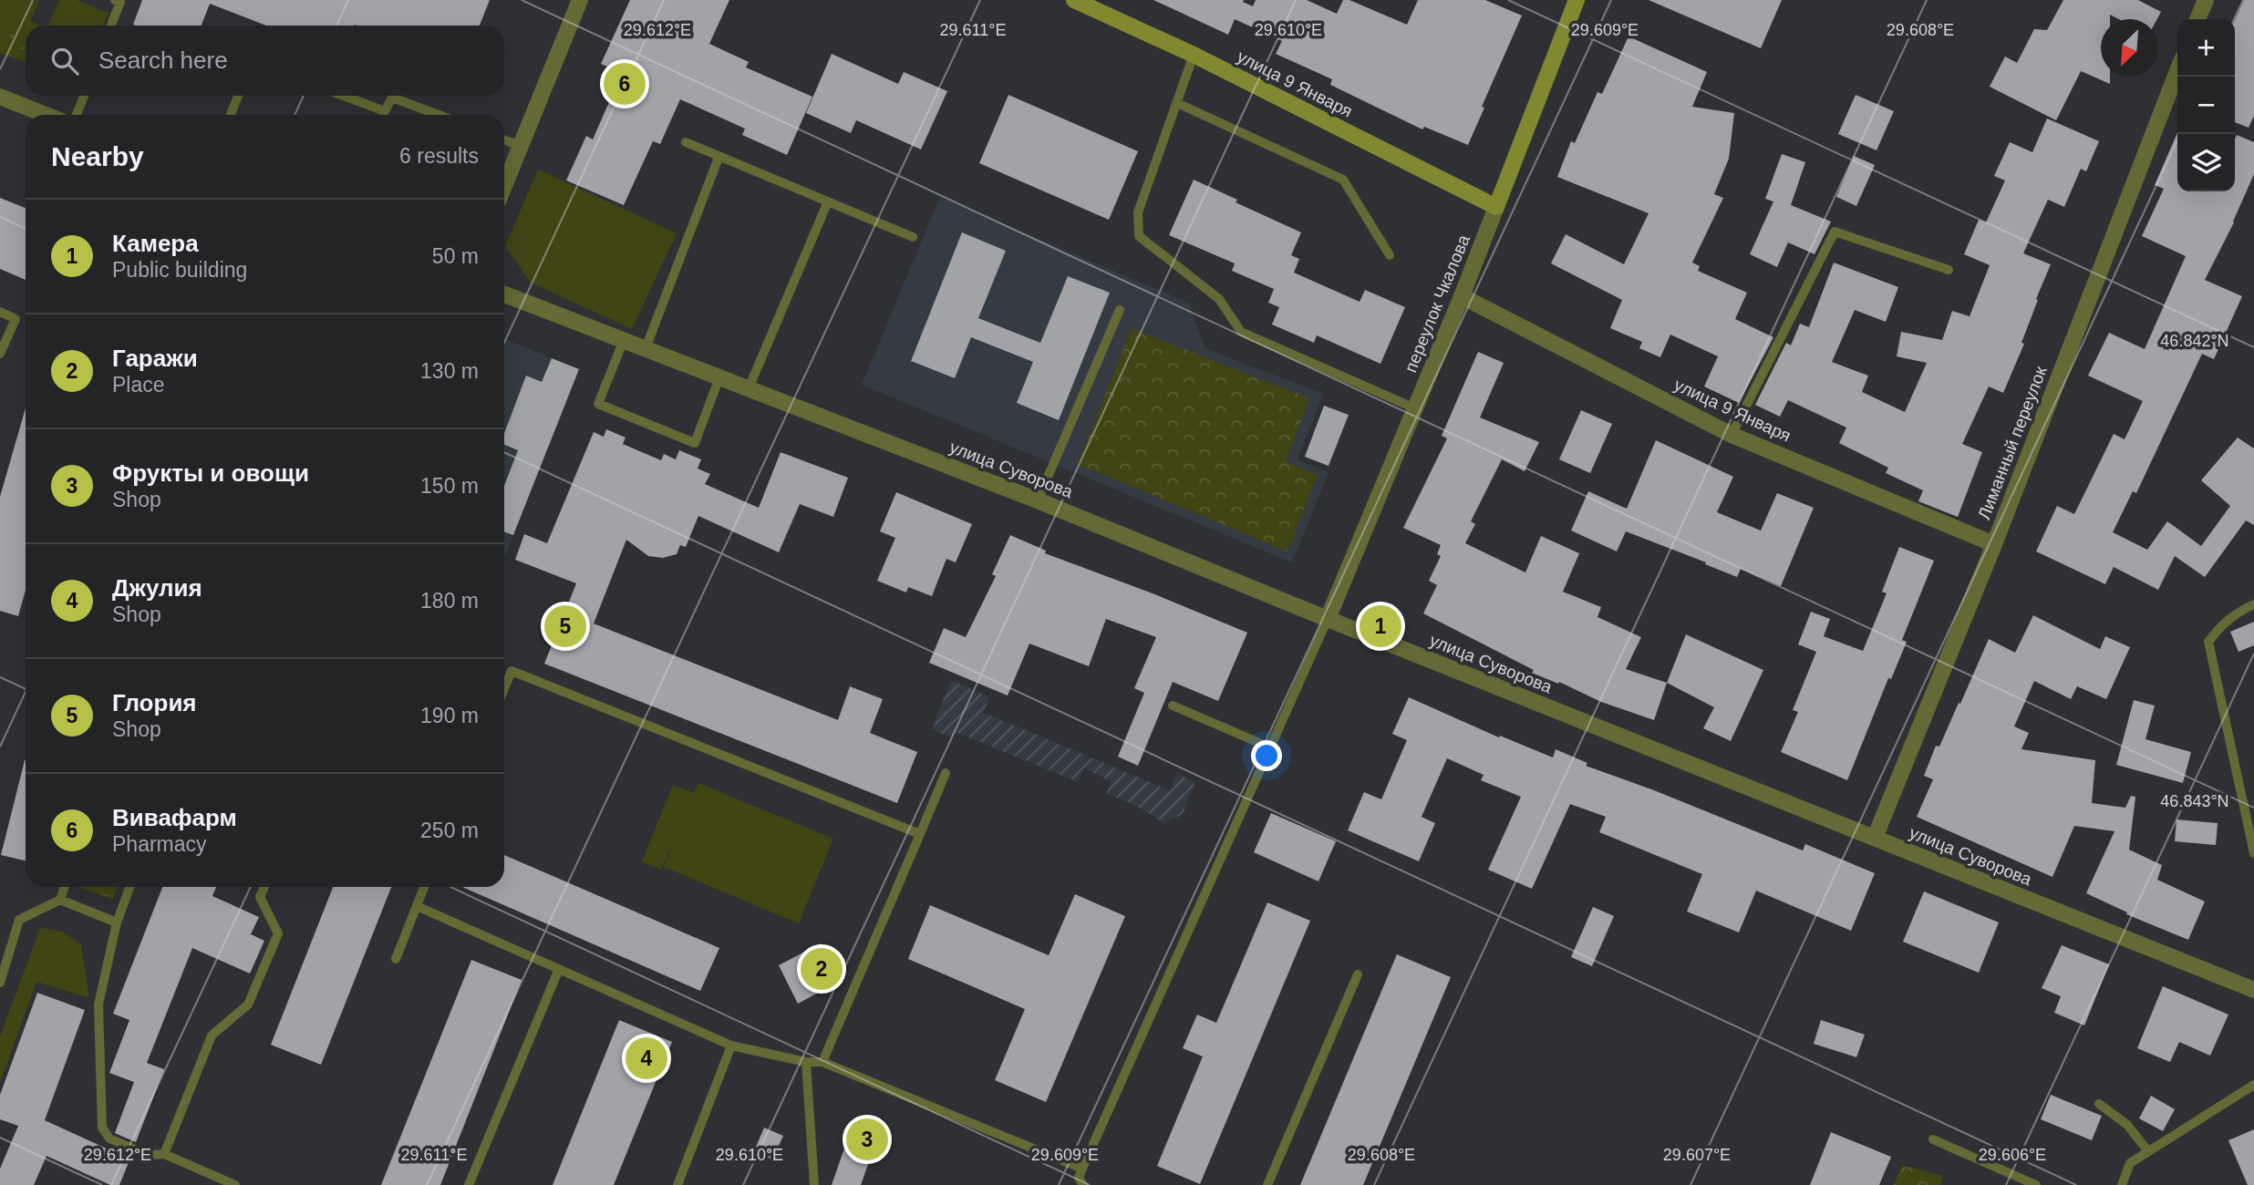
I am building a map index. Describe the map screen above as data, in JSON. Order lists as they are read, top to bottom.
{
  "streets": {
    "street": [
      "улица 9 Января",
      "переулок Чкалова",
      "Лиманный переулок",
      "улица Суворова"
    ]
  },
  "crossings": [
    ["улица 9 Января", "переулок Чкалова"],
    ["улица 9 Января", "Лиманный переулок"],
    ["переулок Чкалова", "улица Суворова"],
    ["Лиманный переулок", "улица Суворова"]
  ],
  "north": "bottom left",
  "page": {
    "map_buttons": ["+", "−"],
    "search": "Search here",
    "pins": [
      "6",
      "1",
      "5",
      "2",
      "4",
      "3"
    ],
    "heading": ["Nearby", "6 results"],
    "list": [
      {
        "mark": "1",
        "name": "Камера",
        "note": "Public building",
        "value": "50 m"
      },
      {
        "mark": "2",
        "name": "Гаражи",
        "note": "Place",
        "value": "130 m"
      },
      {
        "mark": "3",
        "name": "Фрукты и овощи",
        "note": "Shop",
        "value": "150 m"
      },
      {
        "mark": "4",
        "name": "Джулия",
        "note": "Shop",
        "value": "180 m"
      },
      {
        "mark": "5",
        "name": "Глория",
        "note": "Shop",
        "value": "190 m"
      },
      {
        "mark": "6",
        "name": "Вивафарм",
        "note": "Pharmacy",
        "value": "250 m"
      }
    ]
  },
  "coordinates": [
    "29.612°E",
    "29.611°E",
    "29.610°E",
    "29.609°E",
    "29.608°E",
    "46.842°N",
    "46.843°N",
    "29.607°E",
    "29.606°E"
  ]
}
